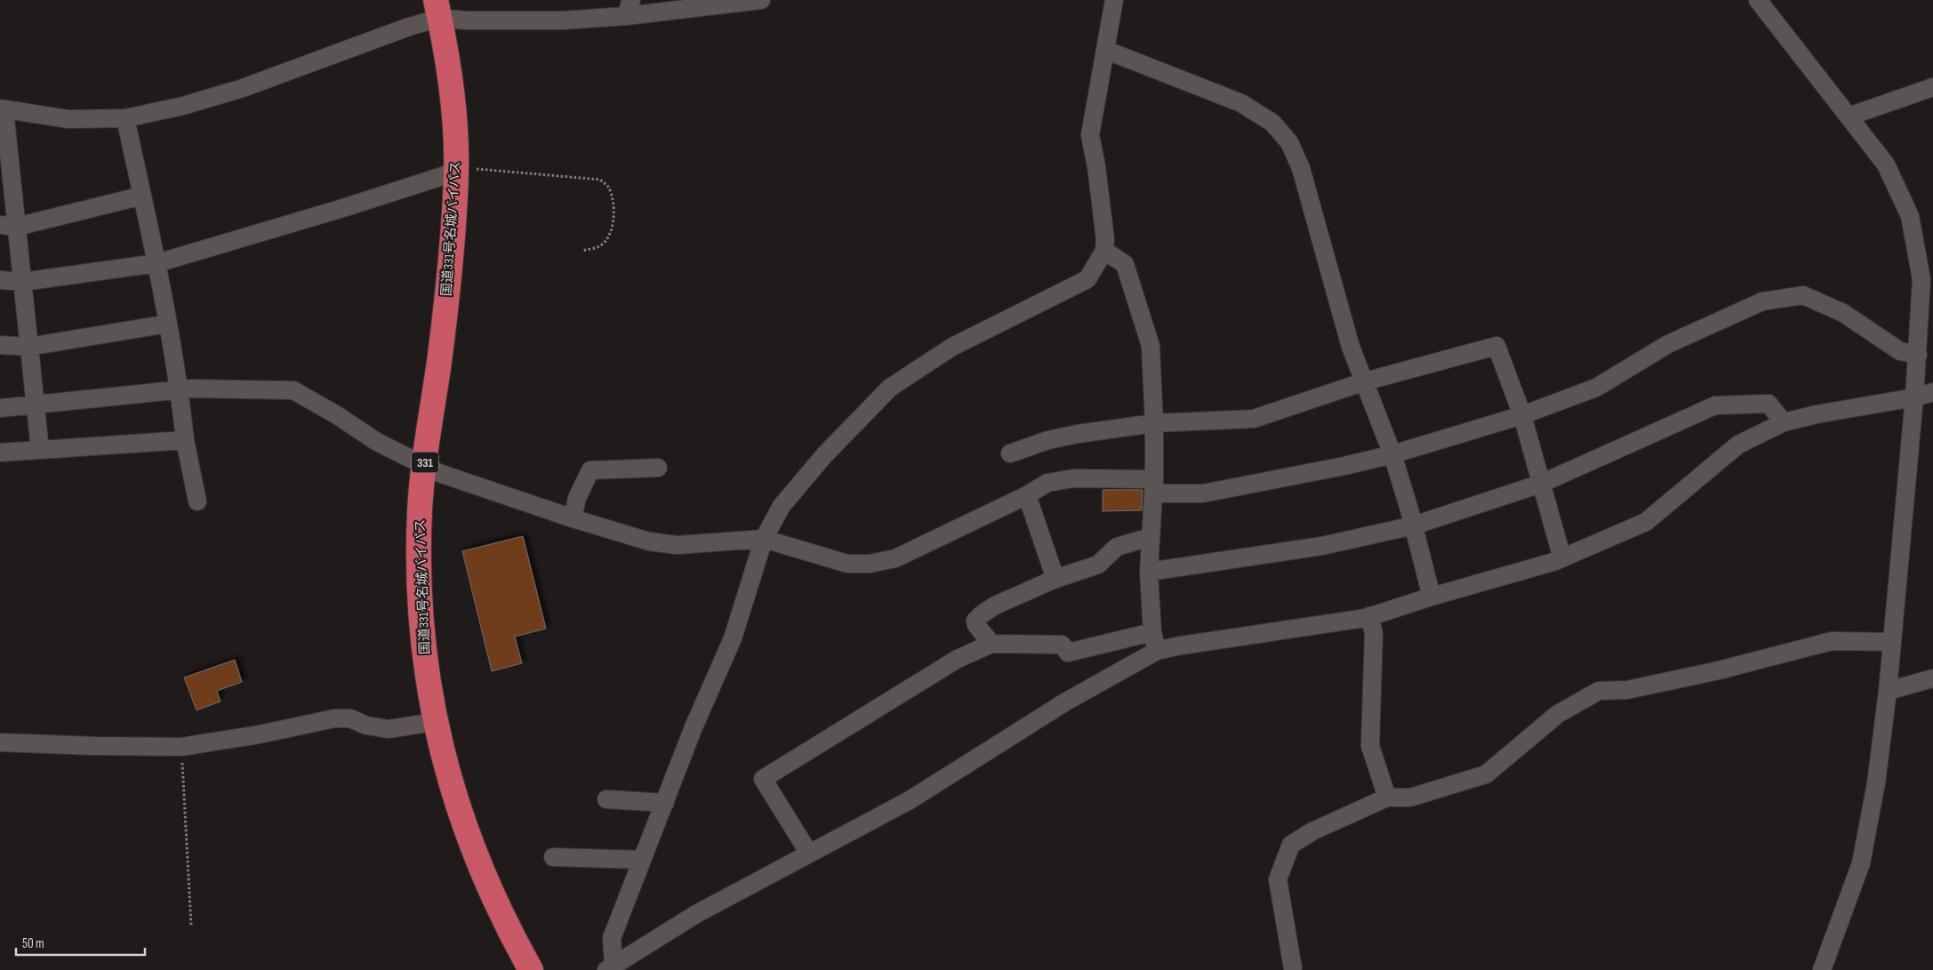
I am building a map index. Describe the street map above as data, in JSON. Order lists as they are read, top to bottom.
{
  "streets": {
    "highway": ["国道331号名城バイパス", "331"]
  },
  "scale_bar": "50 m"
}
